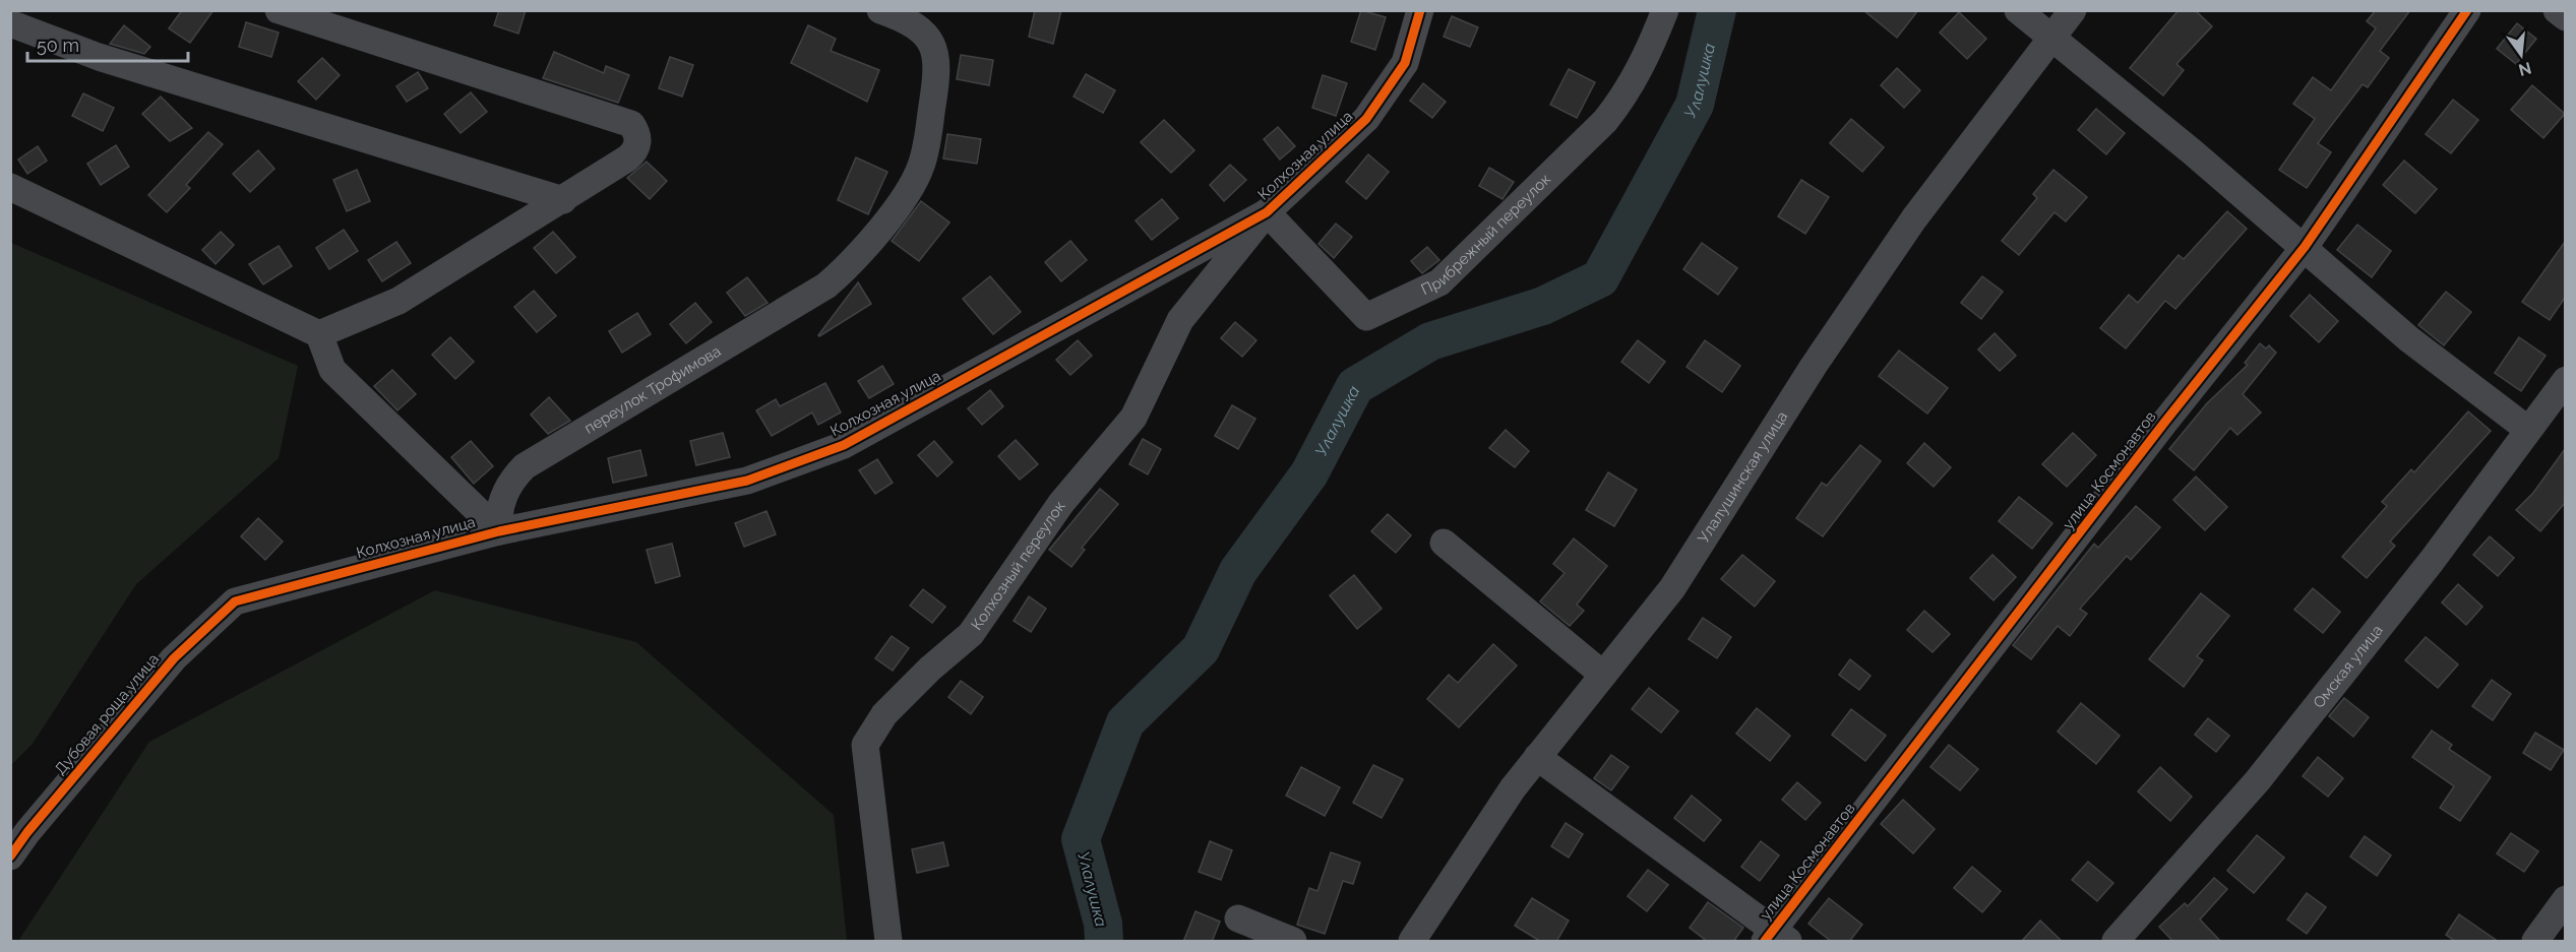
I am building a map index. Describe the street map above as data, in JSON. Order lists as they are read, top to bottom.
{
  "streets": {
    "street": [
      "Колхозная улица",
      "Прибрежный переулок",
      "переулок Трофимова",
      "улица Космонавтов",
      "Улалушинская улица",
      "Колхозный переулок",
      "Омская улица",
      "Дубовая роща улица"
    ]
  },
  "crossings": [
    ["Колхозная улица", "Прибрежный переулок"],
    ["Колхозная улица", "переулок Трофимова"],
    ["Колхозная улица", "Колхозный переулок"],
    ["Колхозная улица", "Дубовая роща улица"],
    ["Прибрежный переулок", "Колхозный переулок"]
  ],
  "water": ["Улалушка"],
  "scale_bar": "50 m",
  "north": "bottom"
}
